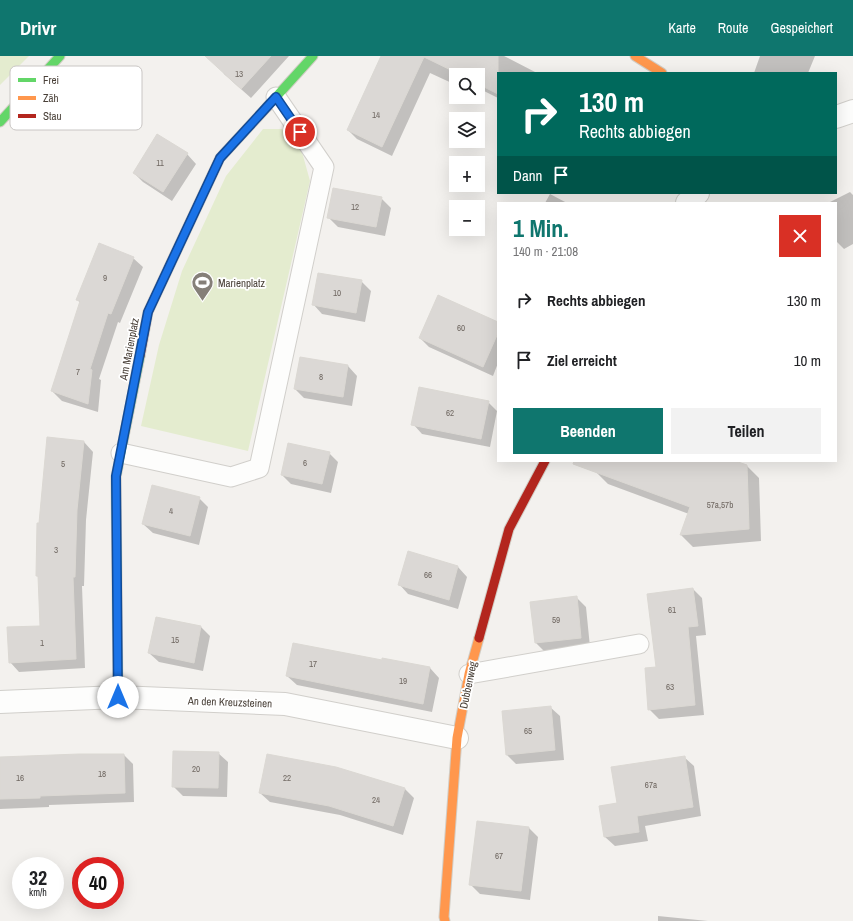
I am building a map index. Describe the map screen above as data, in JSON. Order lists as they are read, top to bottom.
{
  "streets": {
    "street": ["Am Marienplatz", "Dubbenweg", "An den Kreuzsteinen"]
  },
  "crossings": [
    ["Am Marienplatz", "An den Kreuzsteinen"],
    ["Dubbenweg", "An den Kreuzsteinen"]
  ],
  "places": {
    "sports": ["Marienplatz"]
  },
  "house_numbers": [
    "13",
    "14",
    "11",
    "12",
    "9",
    "10",
    "60",
    "7",
    "8",
    "62",
    "6",
    "5",
    "57a,57b",
    "4",
    "3",
    "66",
    "61",
    "59",
    "15",
    "1",
    "17",
    "19",
    "63",
    "65",
    "20",
    "18",
    "16",
    "22",
    "67a",
    "24",
    "67"
  ],
  "legend": ["Frei", "Zäh", "Stau"],
  "page": {
    "header": "Drivr",
    "nav": ["Karte", "Route", "Gespeichert"],
    "map_buttons": ["+", "−"],
    "turn": ["130 m", "Rechts abbiegen"],
    "then": "Dann",
    "heading": ["1 Min.", "140 m · 21:08"],
    "list": [
      {
        "name": "Rechts abbiegen",
        "value": "130 m"
      },
      {
        "name": "Ziel erreicht",
        "value": "10 m"
      }
    ],
    "buttons": ["Beenden", "Teilen"],
    "speed": "32 km/h",
    "limit": "40"
  }
}
